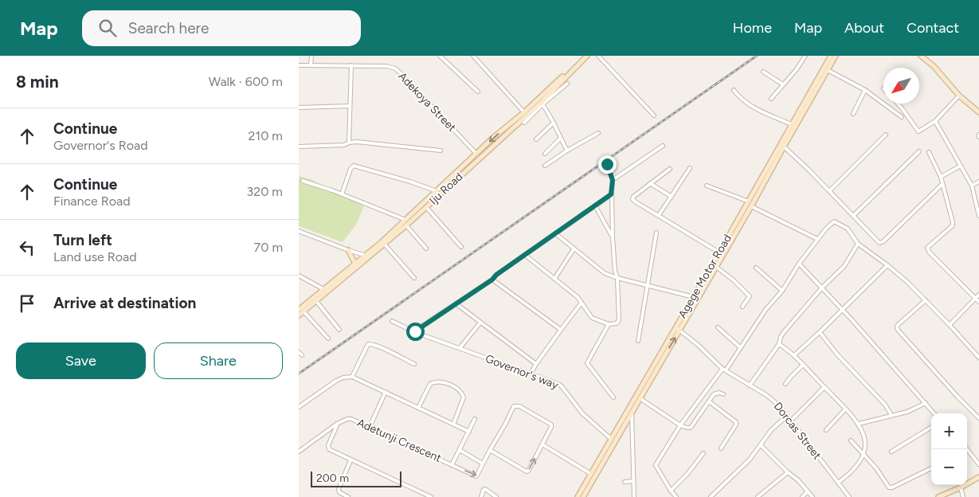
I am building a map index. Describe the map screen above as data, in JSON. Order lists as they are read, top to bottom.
{
  "streets": {
    "main road": ["Iju Road", "Agege Motor Road"],
    "street": [
      "Adekoya Street",
      "Governor's way",
      "Dorcas Street",
      "Adetunji Crescent"
    ]
  },
  "crossings": [
    ["Adekoya Street", "Iju Road"],
    ["Agege Motor Road", "Governor's way"],
    ["Agege Motor Road", "Dorcas Street"]
  ],
  "scale_bar": "200 m",
  "north": "bottom left",
  "page": {
    "header": "Map",
    "search": "Search here",
    "nav": [
      "Home",
      "Map",
      "About",
      "Contact"
    ],
    "heading": ["8 min", "Walk · 600 m"],
    "list": [
      ["Continue", "Governor's Road", "210 m"],
      ["Continue", "Finance Road", "320 m"],
      ["Turn left", "Land use Road", "70 m"],
      "Arrive at destination"
    ],
    "buttons": ["Save", "Share"],
    "map_buttons": ["+", "−"],
    "scale": "200 m"
  }
}
